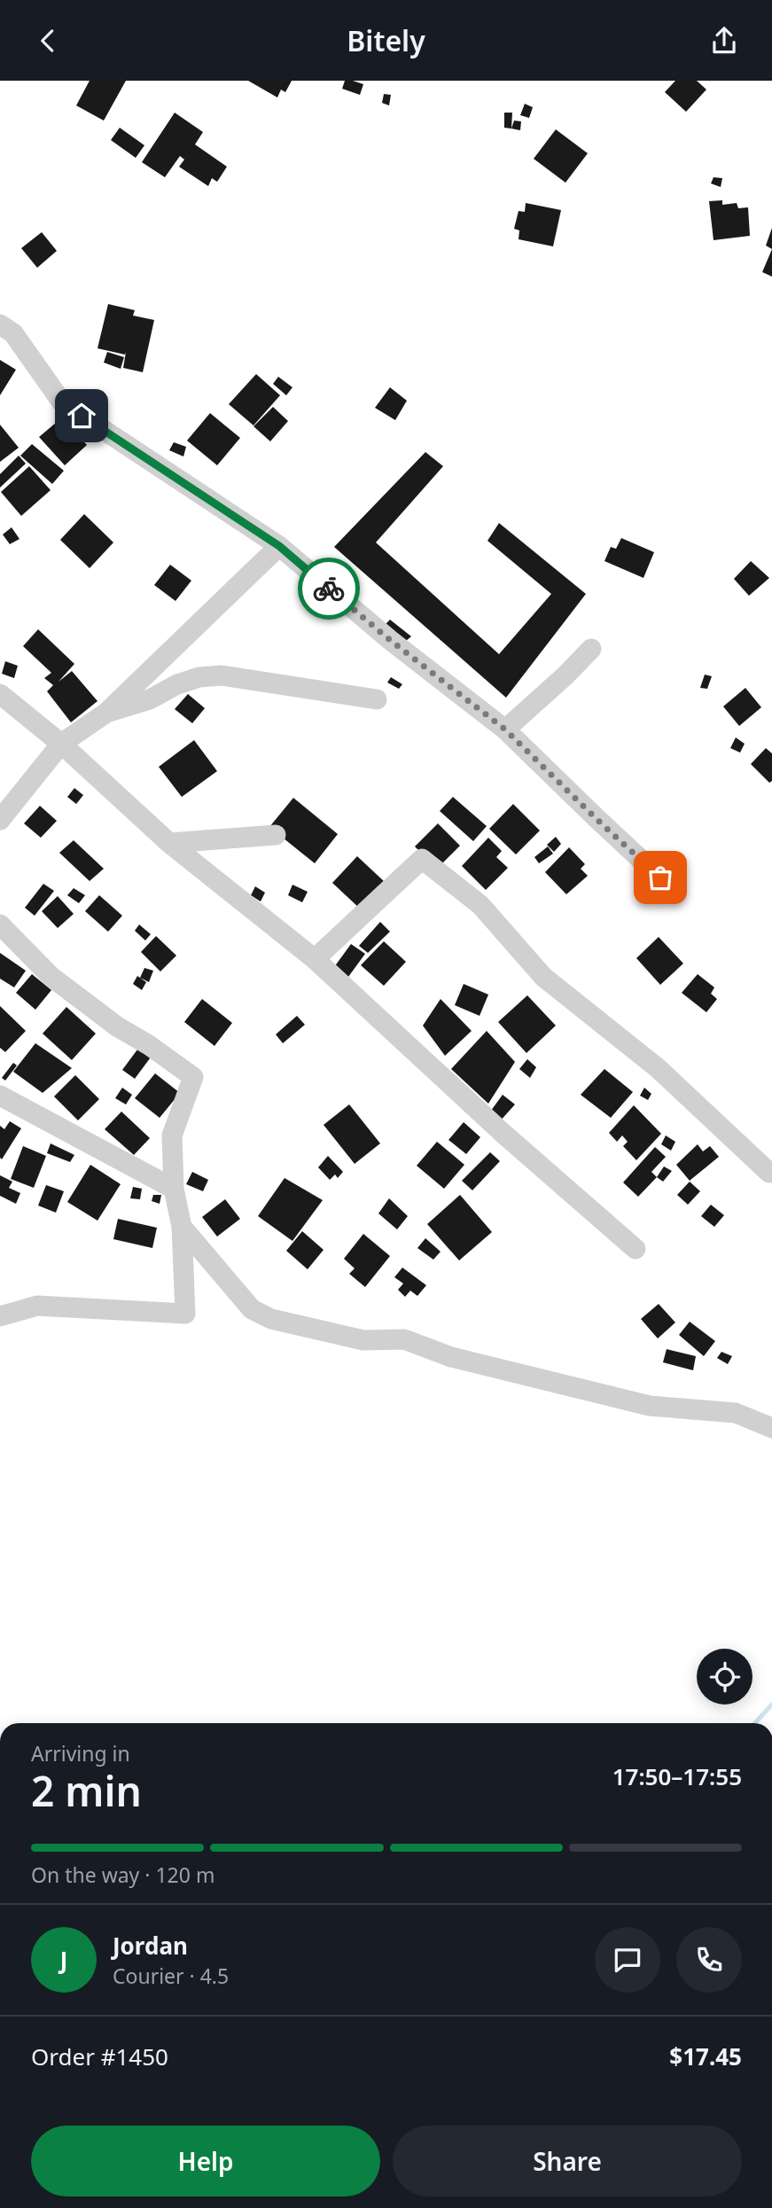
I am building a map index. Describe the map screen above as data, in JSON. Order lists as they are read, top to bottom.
{
  "page": {
    "header": "Bitely",
    "heading": ["2 min", "Arriving in", "17:50–17:55"],
    "panel": [
      "Jordan",
      "Courier · 4.5",
      "Order #1450",
      "$17.45"
    ],
    "bar": "On the way · 120 m",
    "round": "J",
    "buttons": ["Help", "Share"]
  }
}
